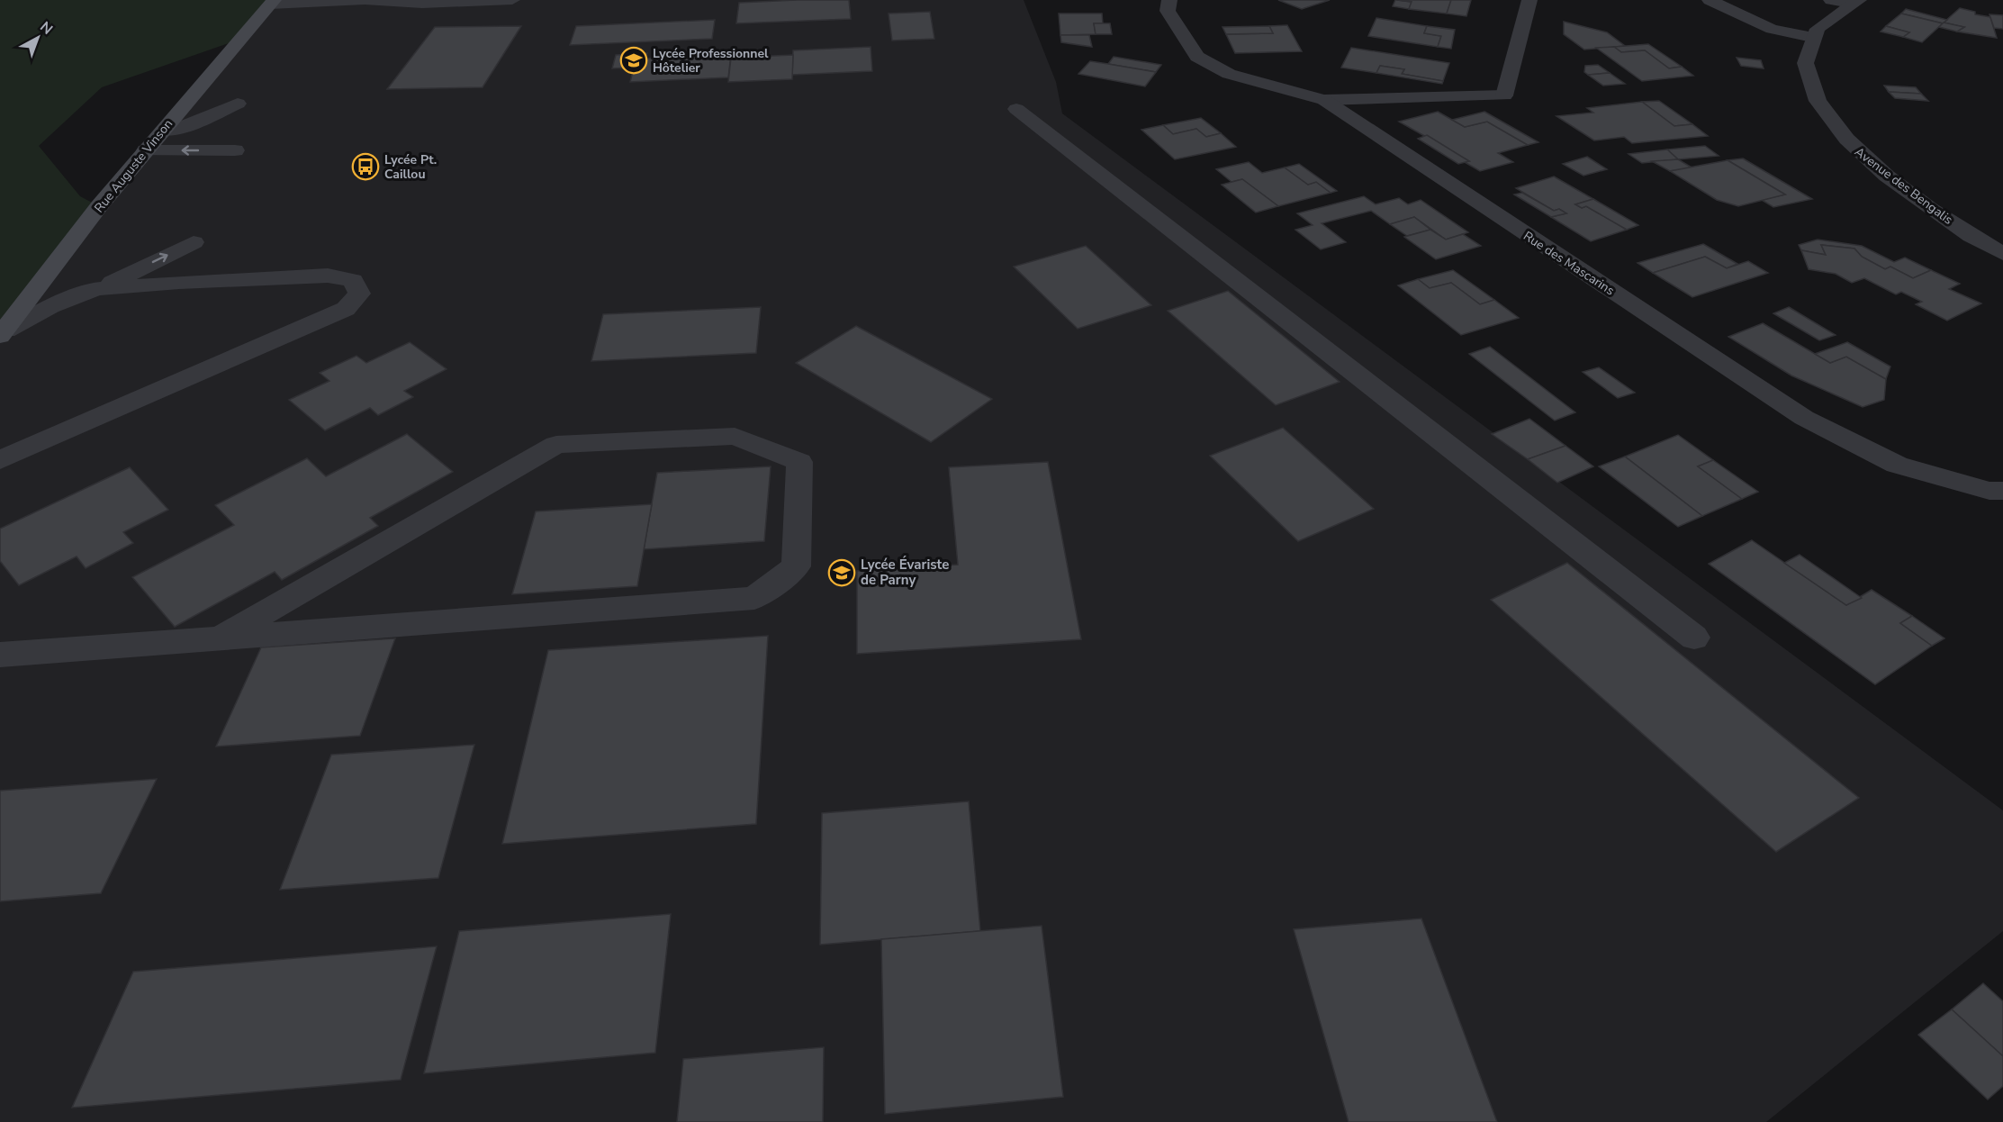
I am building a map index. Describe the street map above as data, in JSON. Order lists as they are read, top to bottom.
{
  "streets": {
    "main road": ["Rue Auguste Vinson"],
    "street": ["Avenue des Bengalis", "Rue des Mascarins"]
  },
  "places": {
    "school or university": ["Lycée Professionnel Hôtelier", "Lycée Évariste de Parny"],
    "bus stop": ["Lycée Pt. Caillou"]
  },
  "north": "top right"
}
